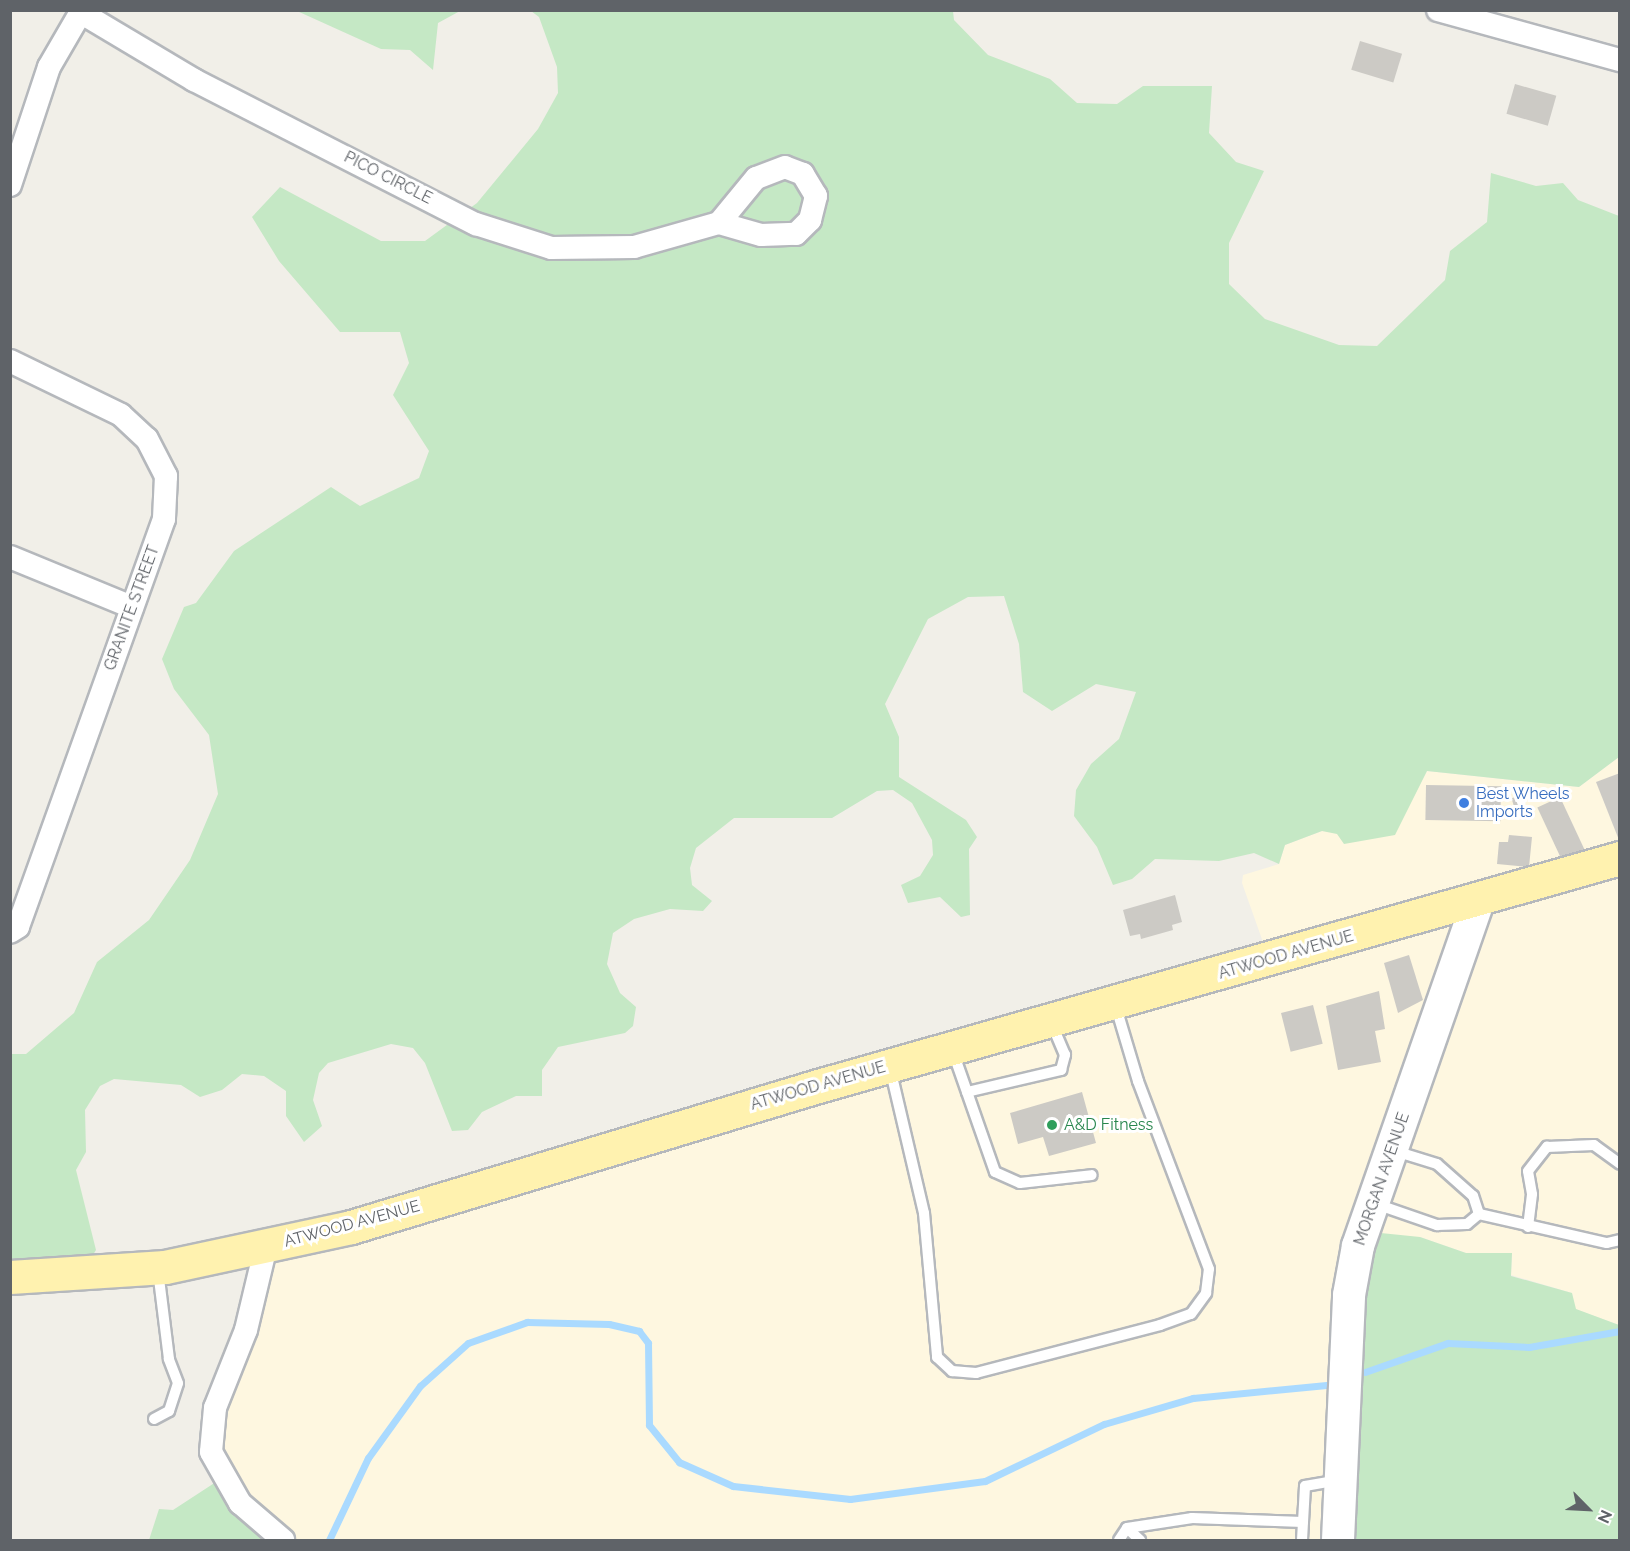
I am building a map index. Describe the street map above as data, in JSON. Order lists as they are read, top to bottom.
{
  "streets": {
    "main road": ["ATWOOD AVENUE"],
    "street": ["PICO CIRCLE", "GRANITE STREET", "MORGAN AVENUE"]
  },
  "crossings": [
    ["ATWOOD AVENUE", "MORGAN AVENUE"]
  ],
  "places": ["Best Wheels Imports", "A&D Fitness"],
  "north": "bottom right"
}
